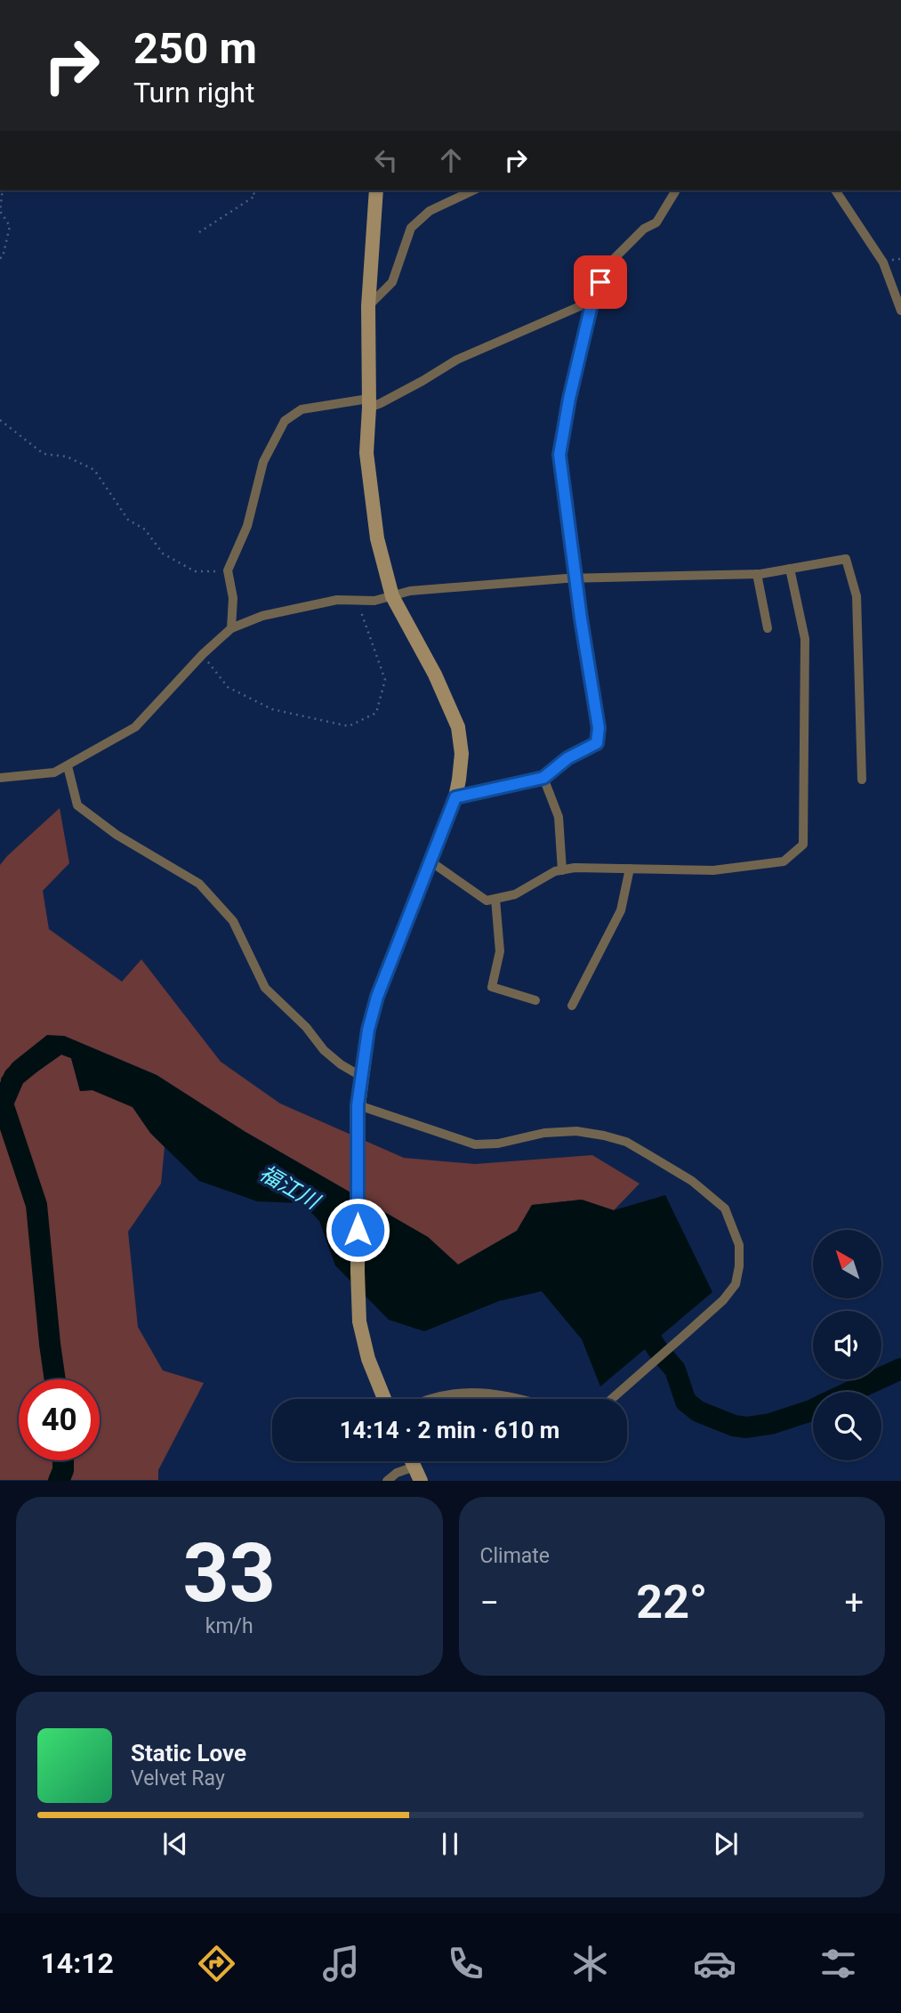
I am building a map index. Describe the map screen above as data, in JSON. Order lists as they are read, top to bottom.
{
  "water": ["福江川"],
  "north": "top left",
  "page": {
    "turn": ["250 m", "Turn right"],
    "limit": "40",
    "trip": "14:14 · 2 min · 610 m",
    "tile": [
      ["33", "km/h"],
      "Climate"
    ],
    "heat": ["−", "22°", "+"],
    "song": ["Static Love", "Velvet Ray"],
    "tabs": "14:12"
  }
}
